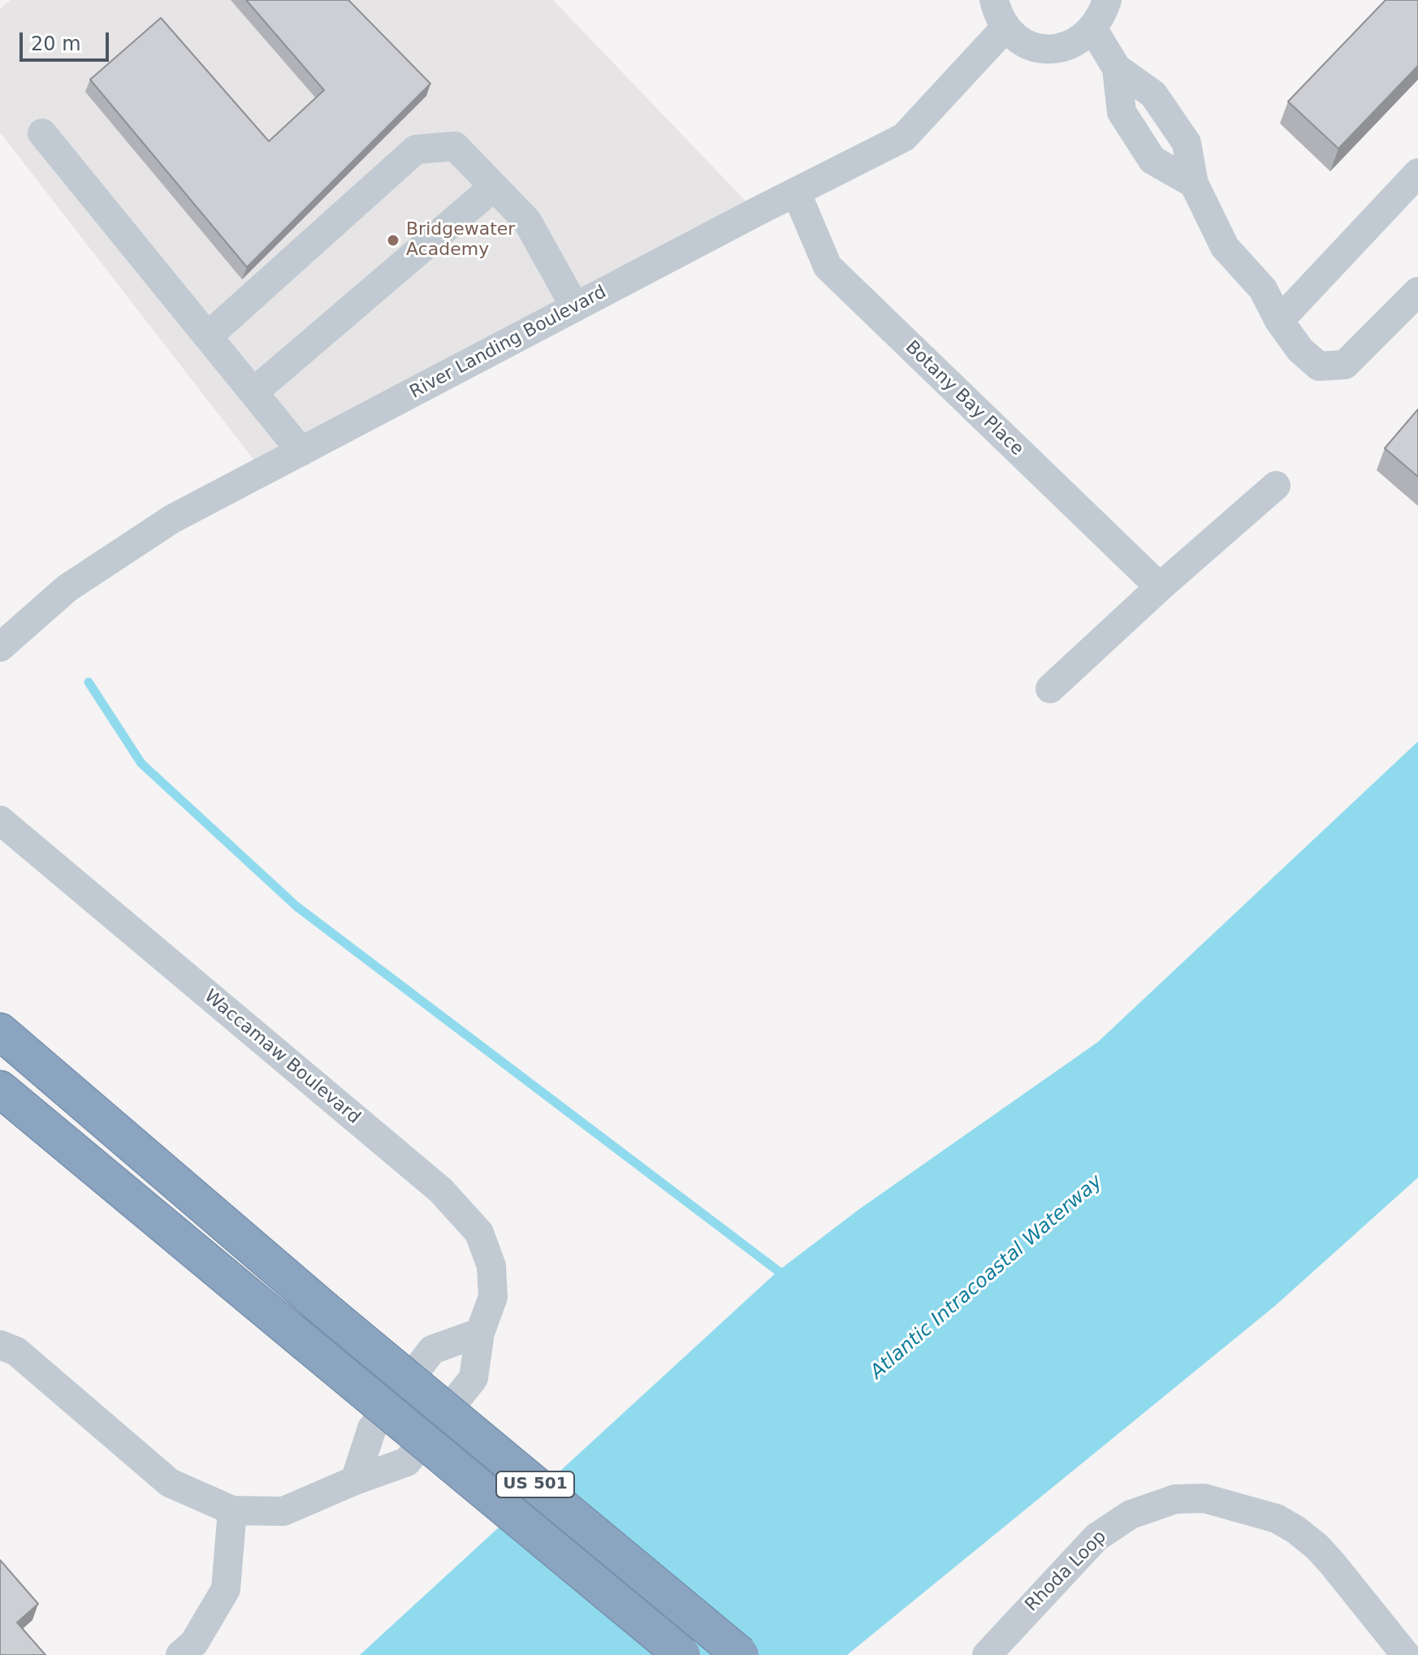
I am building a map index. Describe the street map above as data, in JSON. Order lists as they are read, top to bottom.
{
  "streets": {
    "highway": ["US 501"],
    "street": [
      "River Landing Boulevard",
      "Botany Bay Place",
      "Waccamaw Boulevard",
      "Rhoda Loop"
    ]
  },
  "crossings": [
    ["River Landing Boulevard", "Botany Bay Place"]
  ],
  "water": ["Atlantic Intracoastal Waterway"],
  "places": ["Bridgewater Academy"],
  "scale_bar": "20 m"
}
